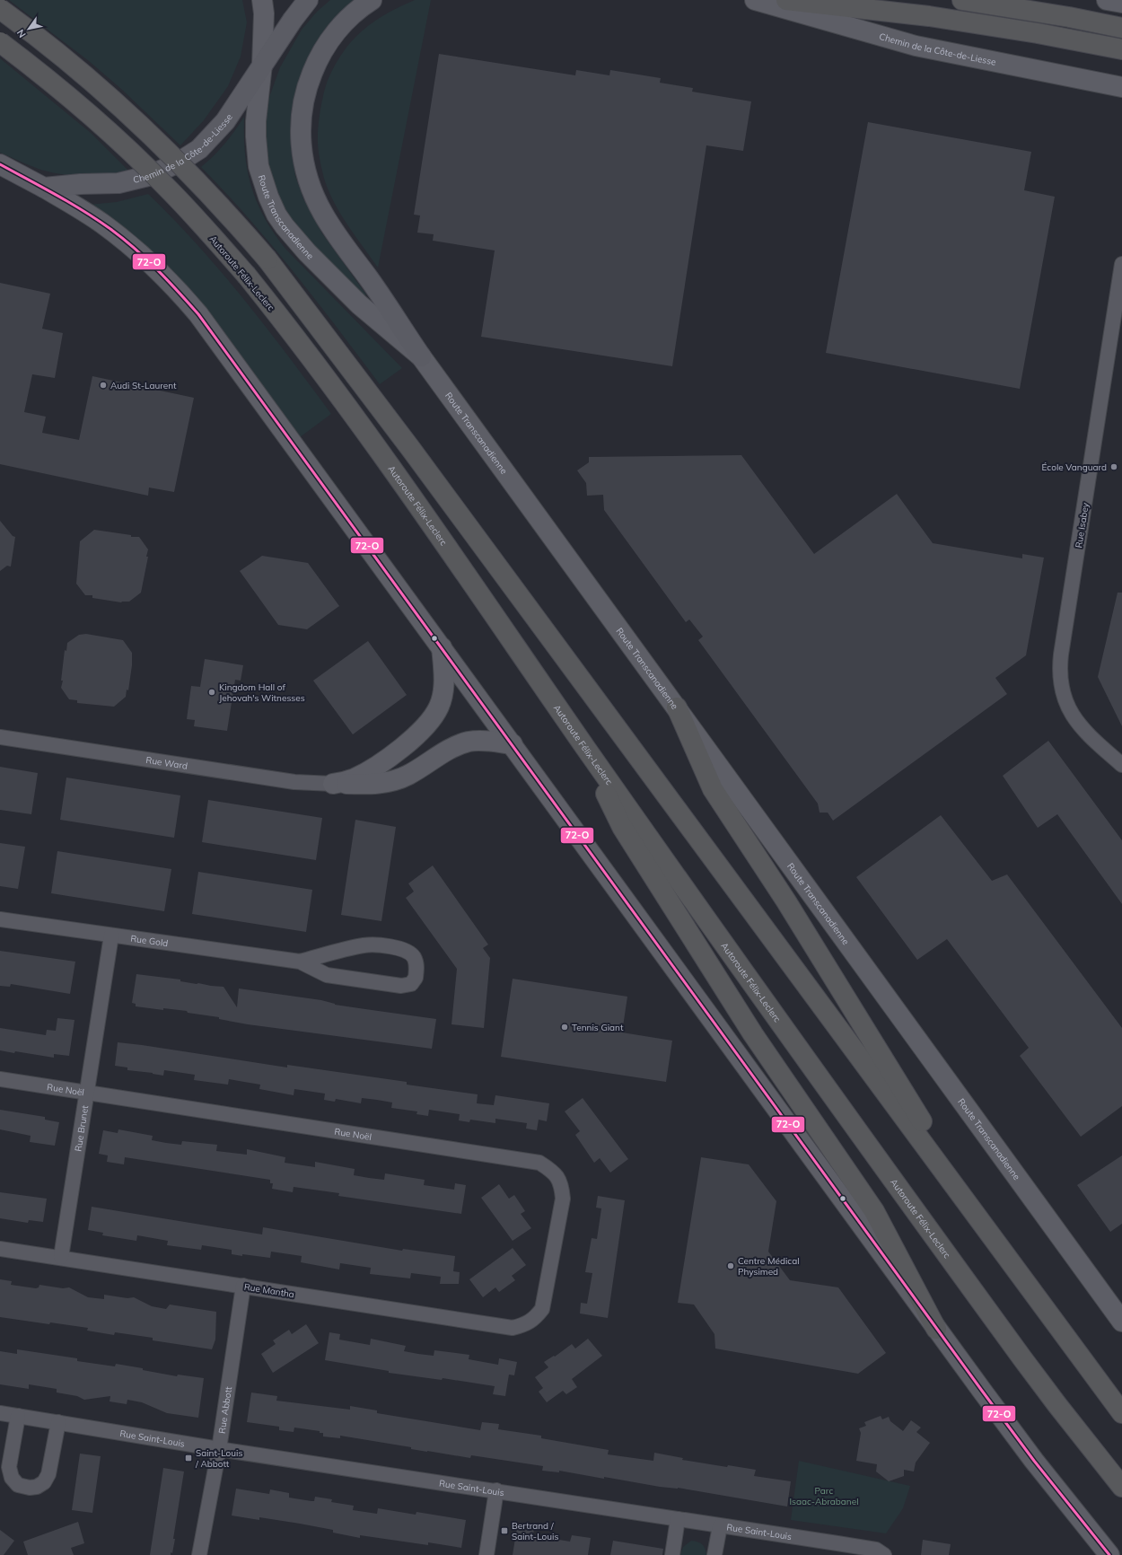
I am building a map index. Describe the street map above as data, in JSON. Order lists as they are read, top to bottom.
{
  "streets": {
    "highway": ["Autoroute Félix-Leclerc"],
    "main road": ["Chemin de la Côte-de-Liesse", "Route Transcanadienne"],
    "street": [
      "Rue Isabey",
      "Rue Ward",
      "Rue Gold",
      "Rue Noël",
      "Rue Brunet",
      "Rue Mantha",
      "Rue Abbott",
      "Rue Saint-Louis"
    ]
  },
  "crossings": [
    ["Chemin de la Côte-de-Liesse", "Route Transcanadienne"],
    ["Rue Gold", "Rue Brunet"],
    ["Rue Noël", "Rue Brunet"],
    ["Rue Noël", "Rue Mantha"],
    ["Rue Brunet", "Rue Mantha"],
    ["Rue Mantha", "Rue Abbott"],
    ["Rue Abbott", "Rue Saint-Louis"]
  ],
  "parks": ["Parc Isaac-Abrabanel"],
  "places": {
    "other": [
      "Audi St-Laurent",
      "École Vanguard",
      "Kingdom Hall of Jehovah's Witnesses",
      "Tennis Giant",
      "Centre Médical Physimed"
    ],
    "transit": ["Saint-Louis / Abbott", "Bertrand / Saint-Louis"]
  },
  "lines": ["transit line 72-O"],
  "north": "bottom left"
}
